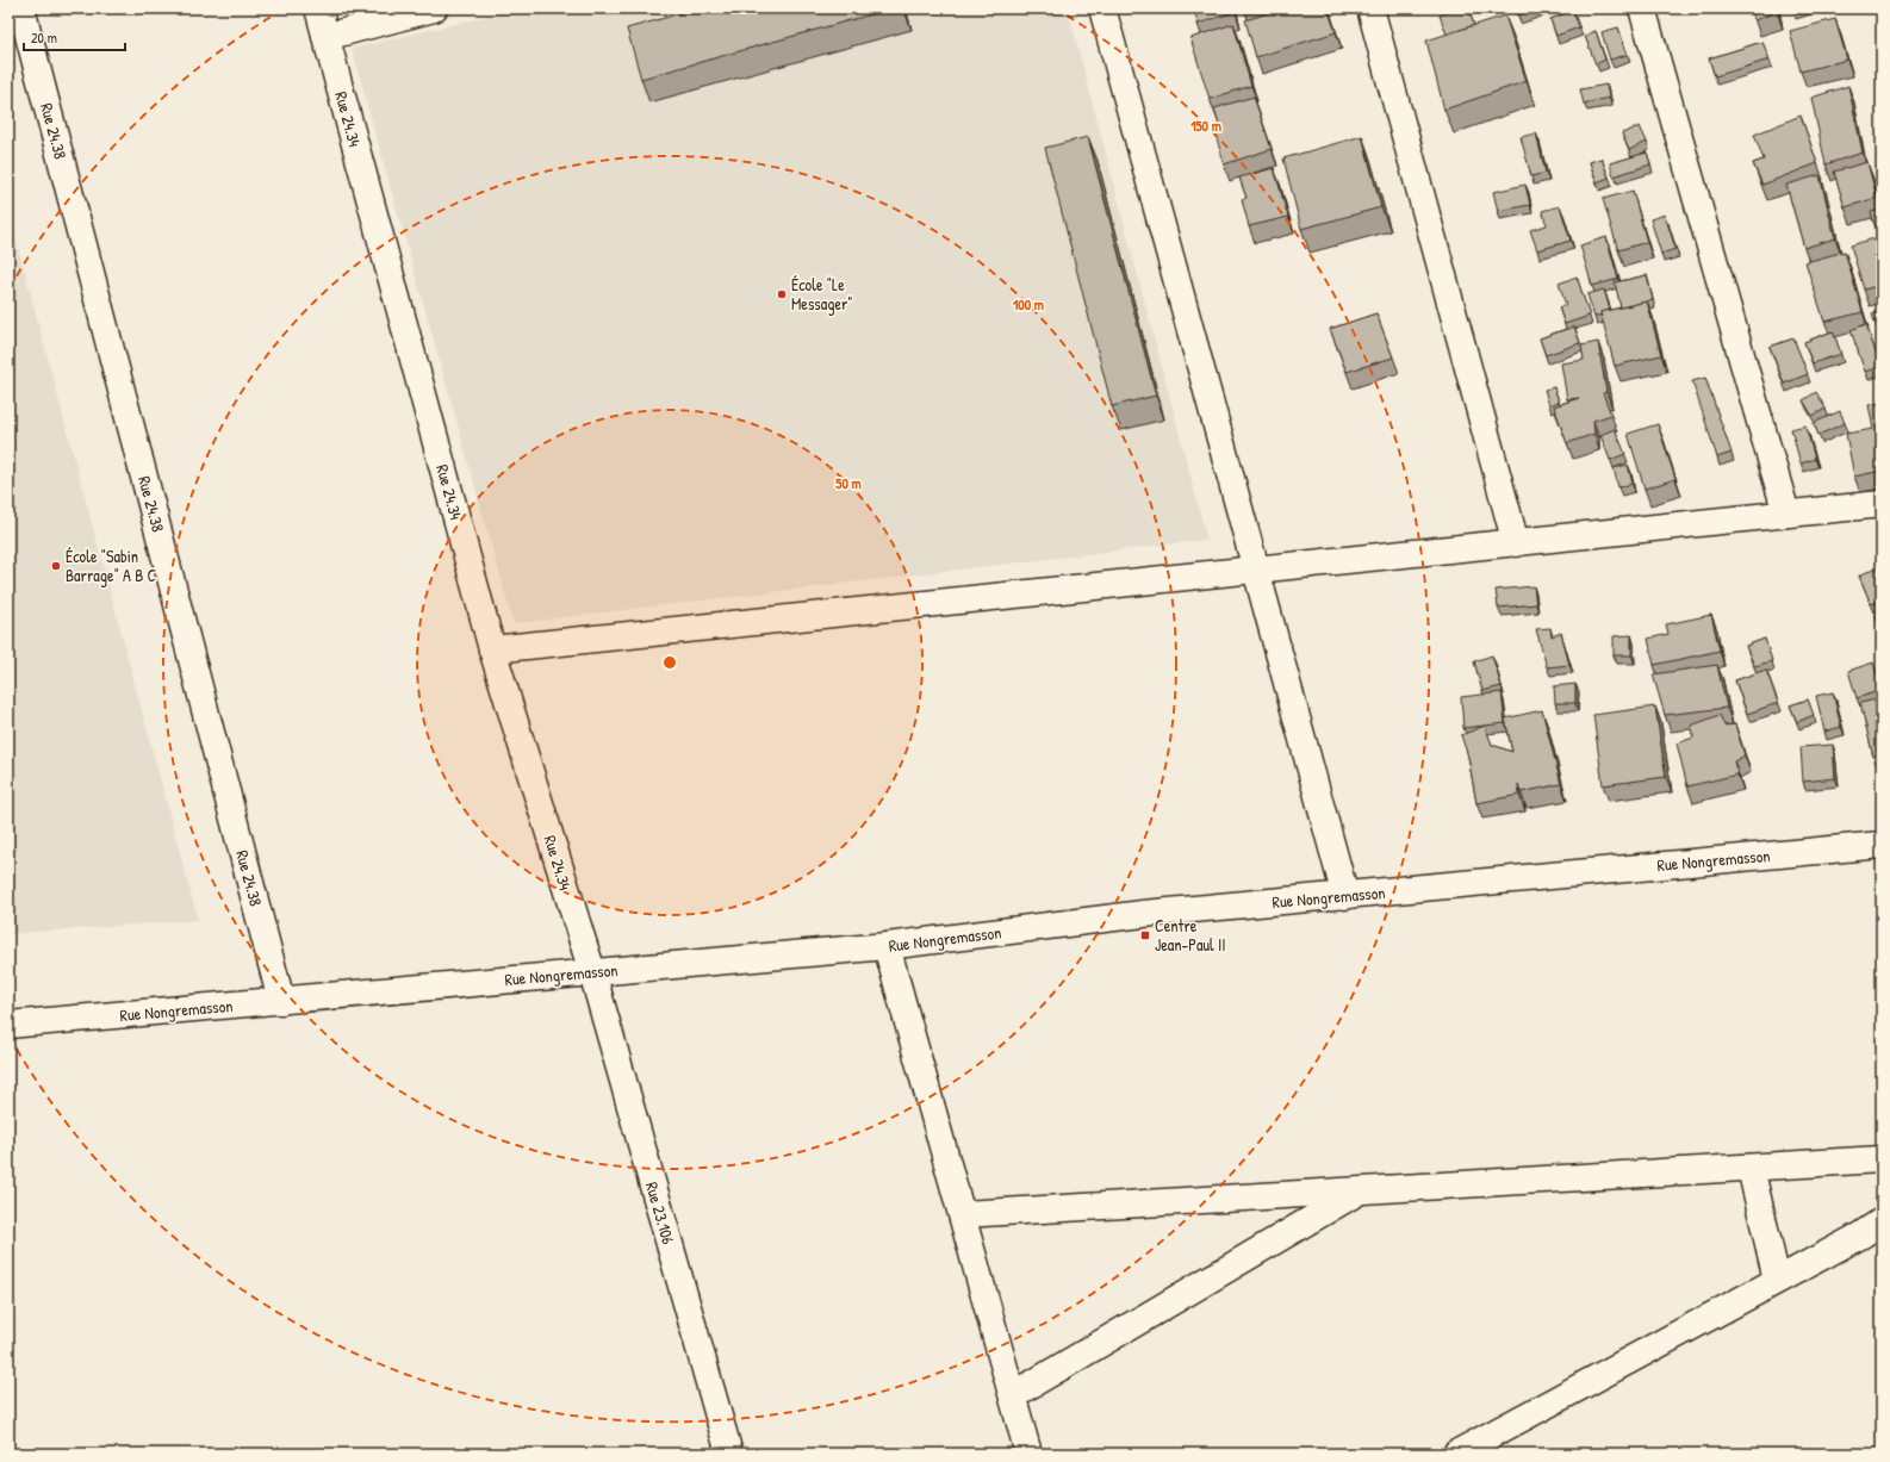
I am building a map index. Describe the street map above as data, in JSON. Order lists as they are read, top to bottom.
{
  "streets": {
    "street": [
      "Rue 24.34",
      "Rue 24.38",
      "Rue Nongremasson",
      "Rue 23.106"
    ]
  },
  "crossings": [
    ["Rue 24.34", "Rue Nongremasson"],
    ["Rue 24.34", "Rue 23.106"],
    ["Rue 24.38", "Rue Nongremasson"],
    ["Rue Nongremasson", "Rue 23.106"]
  ],
  "places": {
    "other": ["École \"Le Messager\"", "École \"Sabin Barrage\" A B C"],
    "transit": ["Centre Jean-Paul II"]
  },
  "scale_bar": "20 m",
  "rings": ["150 m", "100 m", "50 m"]
}
